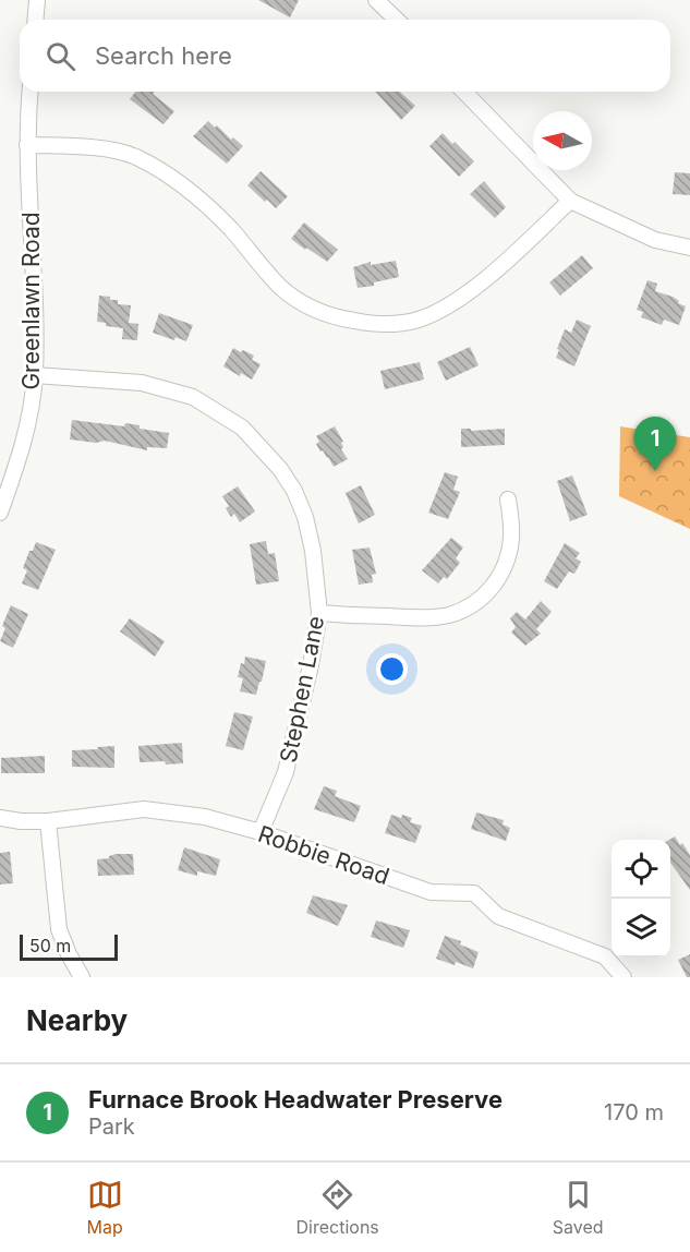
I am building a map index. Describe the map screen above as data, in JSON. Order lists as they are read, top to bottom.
{
  "streets": {
    "street": ["Greenlawn Road", "Stephen Lane", "Robbie Road"]
  },
  "crossings": [
    ["Greenlawn Road", "Stephen Lane"],
    ["Stephen Lane", "Robbie Road"]
  ],
  "scale_bar": "50 m",
  "north": "left",
  "page": {
    "search": "Search here",
    "pins": "1",
    "scale": "50 m",
    "heading": "Nearby",
    "list": [
      {
        "mark": "1",
        "name": "Furnace Brook Headwater Preserve",
        "note": "Park",
        "value": "170 m"
      }
    ],
    "nav": ["Map", "Directions", "Saved"]
  }
}
